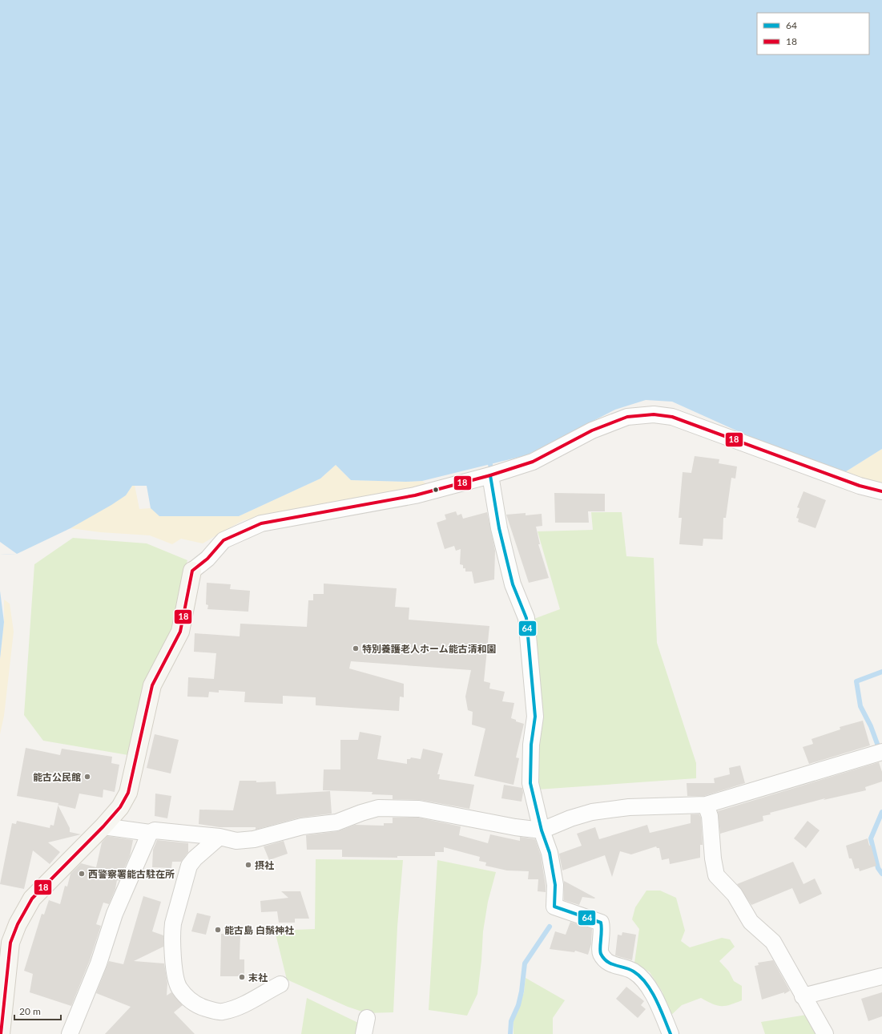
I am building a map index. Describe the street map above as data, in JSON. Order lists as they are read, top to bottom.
{
  "places": [
    "特別養護老人ホーム能古清和園",
    "能古公民館",
    "摂社",
    "西警察署能古駐在所",
    "能古島 白鬚神社",
    "末社"
  ],
  "lines": ["transit line 18", "transit line 64"],
  "legend": ["64", "18"],
  "scale_bar": "20 m"
}
